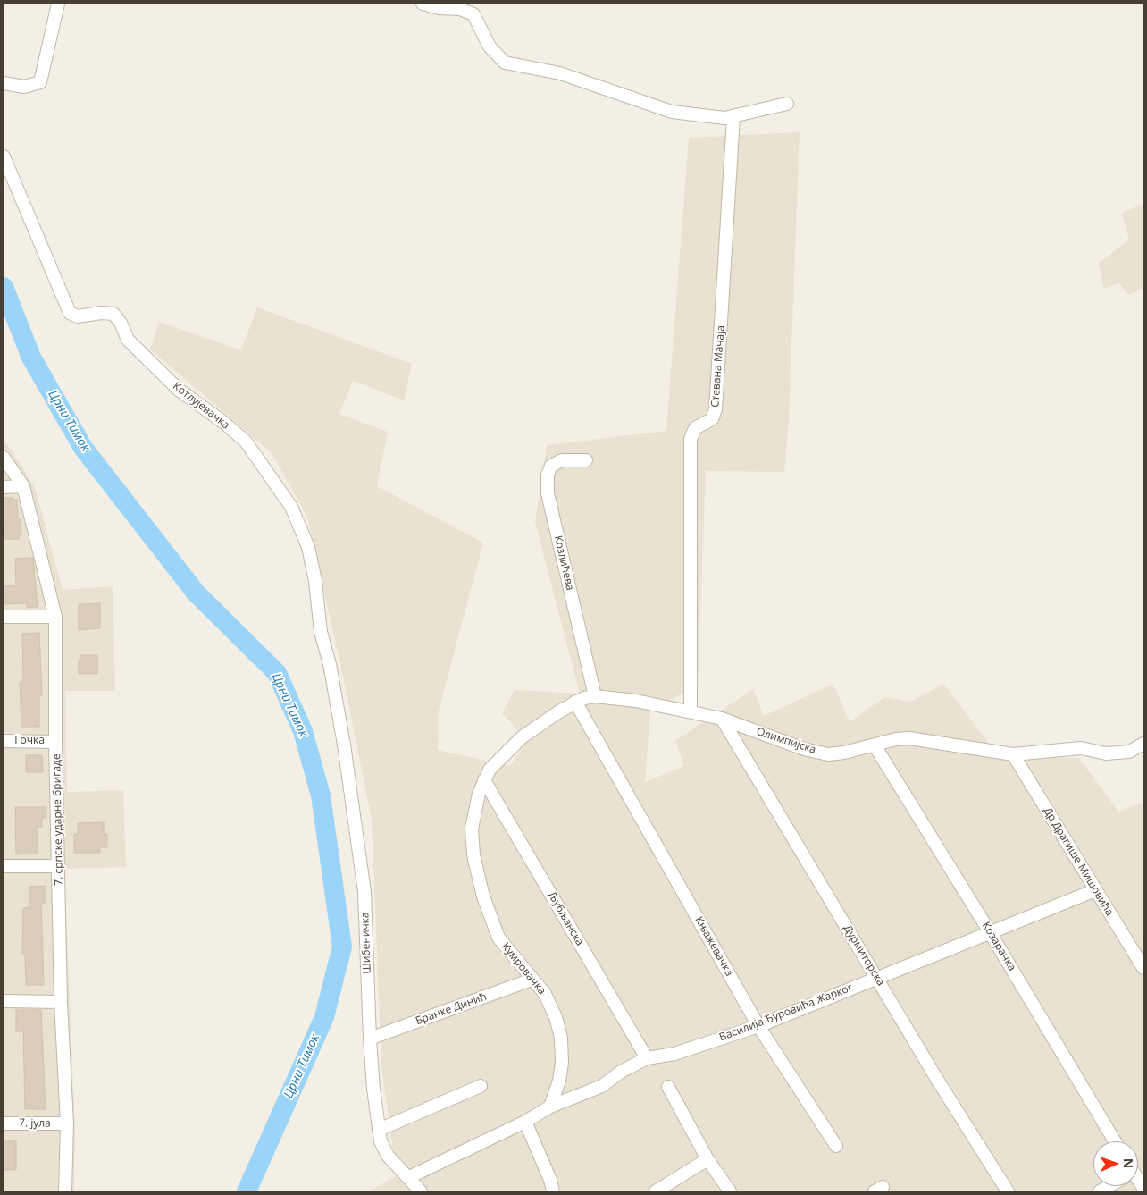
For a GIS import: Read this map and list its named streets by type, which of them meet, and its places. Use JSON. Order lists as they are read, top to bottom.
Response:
{
  "streets": {
    "street": [
      "Стевана Мачаја",
      "Котлујевачка",
      "Козлићева",
      "Гочка",
      "Олимпијска",
      "7. српске ударне бригаде",
      "Др Драгише Мишовића",
      "Љубљанска",
      "Шибеничка",
      "Књажевачка",
      "Козарачка",
      "Дурмиторска",
      "Кумровачка",
      "Бранке Динић",
      "Василија Ђуровића Жарког",
      "7. јула"
    ]
  },
  "crossings": [
    ["Стевана Мачаја", "Олимпијска"],
    ["Котлујевачка", "Шибеничка"],
    ["Козлићева", "Олимпијска"],
    ["Гочка", "7. српске ударне бригаде"],
    ["Олимпијска", "Др Драгише Мишовића"],
    ["Олимпијска", "Љубљанска"],
    ["Олимпијска", "Књажевачка"],
    ["Олимпијска", "Козарачка"],
    ["Олимпијска", "Дурмиторска"],
    ["Олимпијска", "Кумровачка"],
    ["7. српске ударне бригаде", "7. јула"],
    ["Др Драгише Мишовића", "Василија Ђуровића Жарког"],
    ["Љубљанска", "Кумровачка"],
    ["Љубљанска", "Василија Ђуровића Жарког"],
    ["Шибеничка", "Бранке Динић"],
    ["Шибеничка", "Василија Ђуровића Жарког"],
    ["Књажевачка", "Василија Ђуровића Жарког"],
    ["Козарачка", "Василија Ђуровића Жарког"],
    ["Дурмиторска", "Василија Ђуровића Жарког"],
    ["Кумровачка", "Бранке Динић"],
    ["Кумровачка", "Василија Ђуровића Жарког"]
  ],
  "water": ["Црни Тимок"],
  "north": "right"
}
